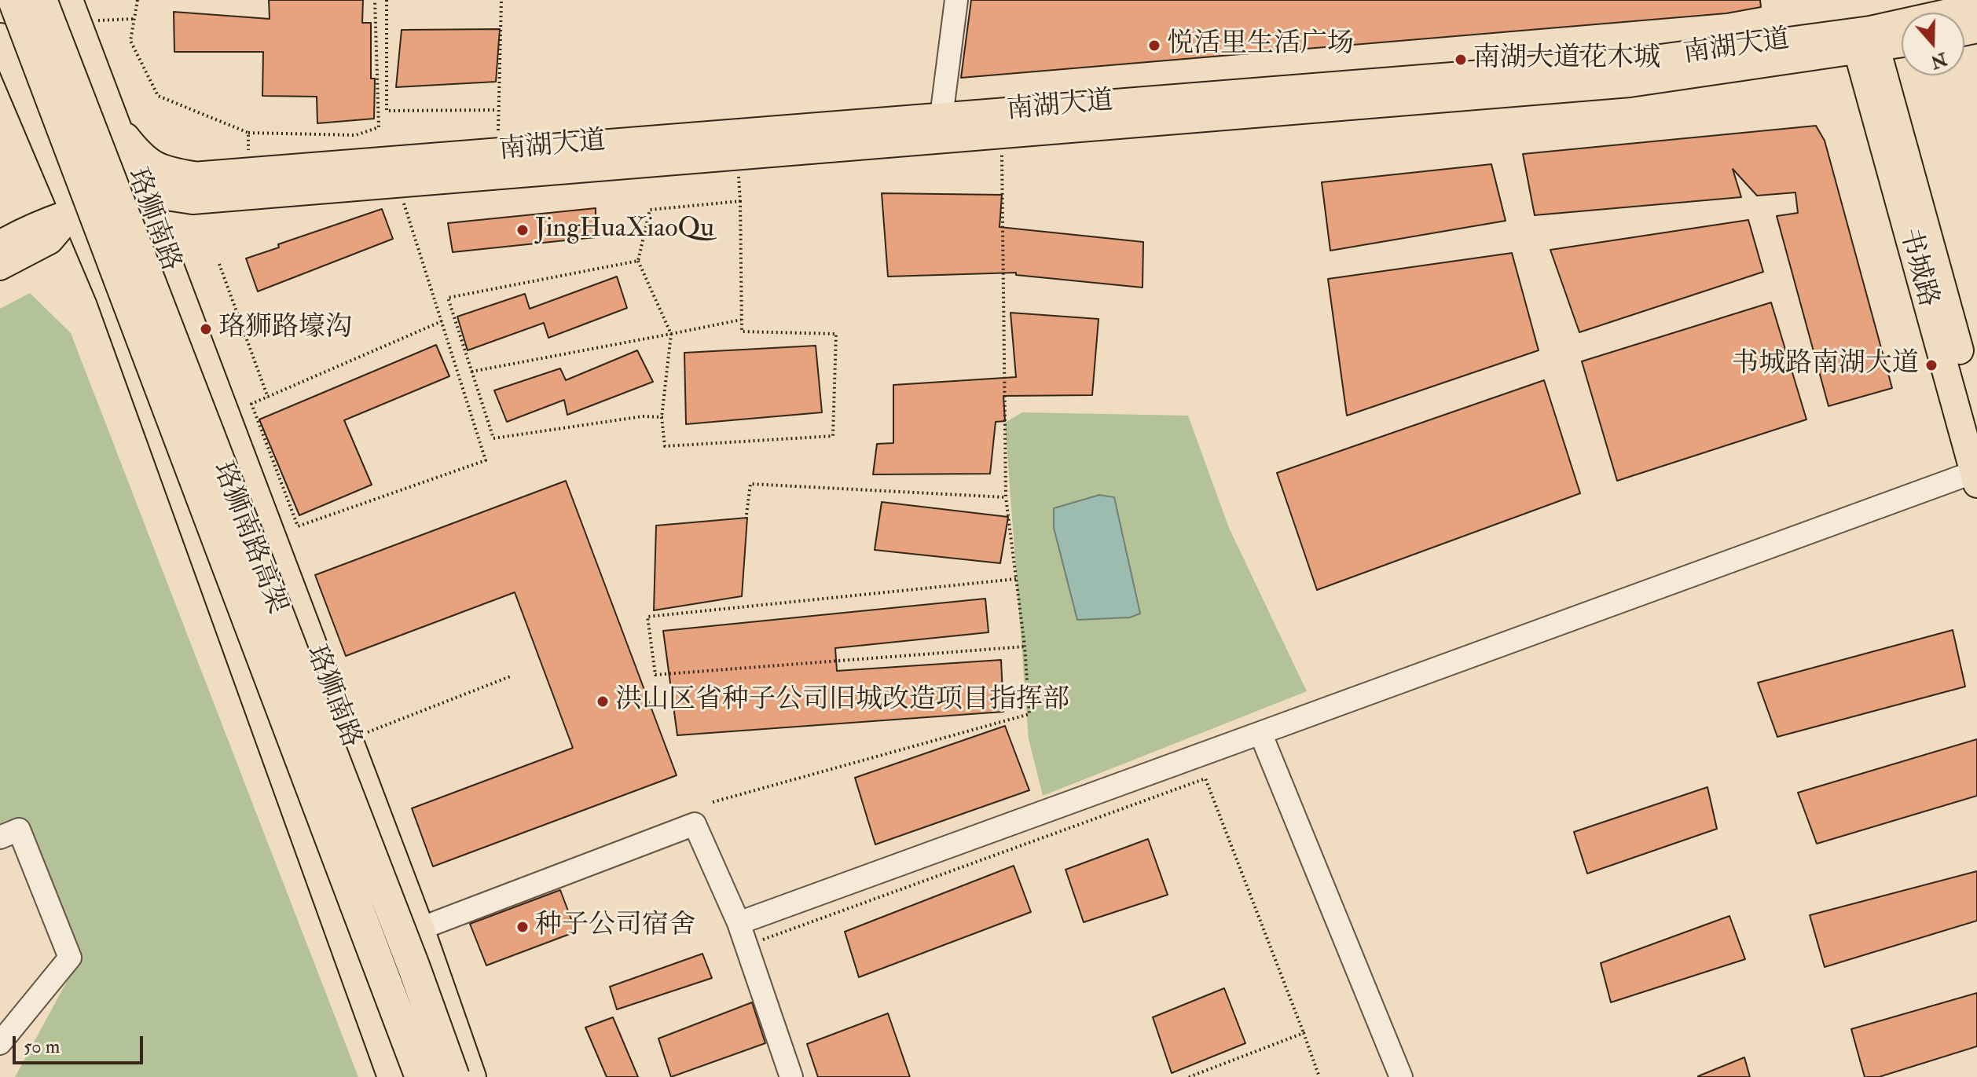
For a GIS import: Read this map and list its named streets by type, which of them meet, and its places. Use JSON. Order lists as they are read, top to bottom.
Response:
{
  "streets": {
    "highway": ["珞狮南路高架"],
    "main road": ["南湖大道", "珞狮南路", "书城路"]
  },
  "crossings": [
    ["南湖大道", "珞狮南路"],
    ["南湖大道", "书城路"]
  ],
  "places": [
    "悦活里生活广场",
    "南湖大道花木城",
    "JingHuaXiaoQu",
    "珞狮路壕沟",
    "书城路南湖大道",
    "洪山区省种子公司旧城改造项目指挥部",
    "种子公司宿舍"
  ],
  "scale_bar": "50 m",
  "north": "bottom"
}
